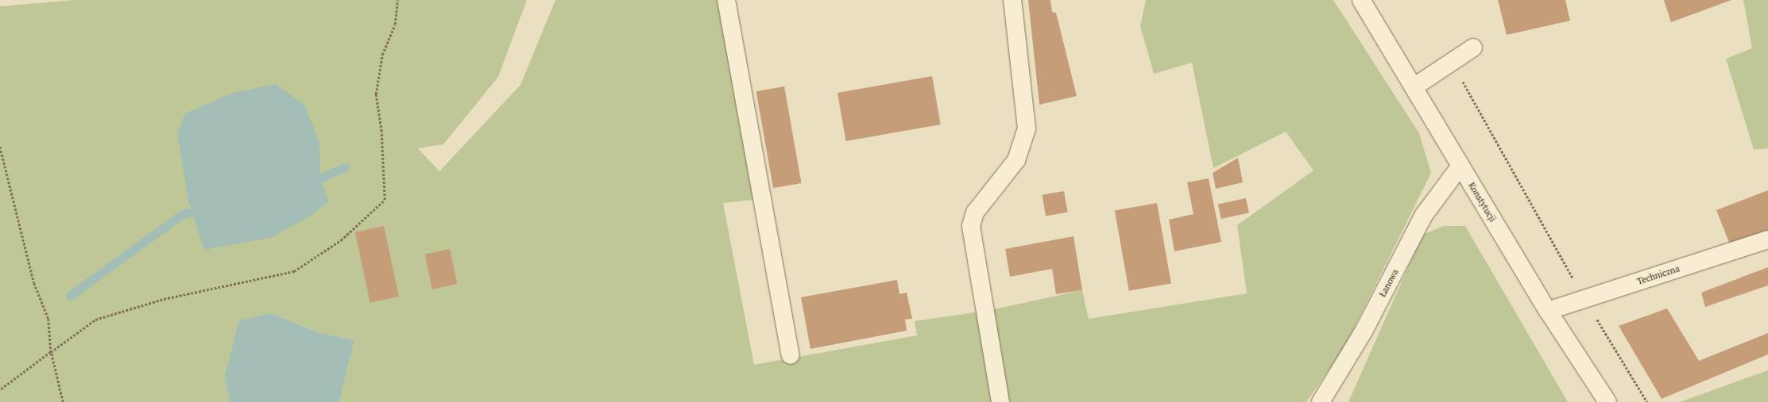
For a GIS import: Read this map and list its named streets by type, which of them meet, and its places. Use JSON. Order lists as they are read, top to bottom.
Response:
{
  "streets": {
    "street": ["Konstytucji", "Techniczna", "Łanowa"]
  },
  "crossings": [
    ["Konstytucji", "Techniczna"],
    ["Konstytucji", "Łanowa"]
  ]
}
